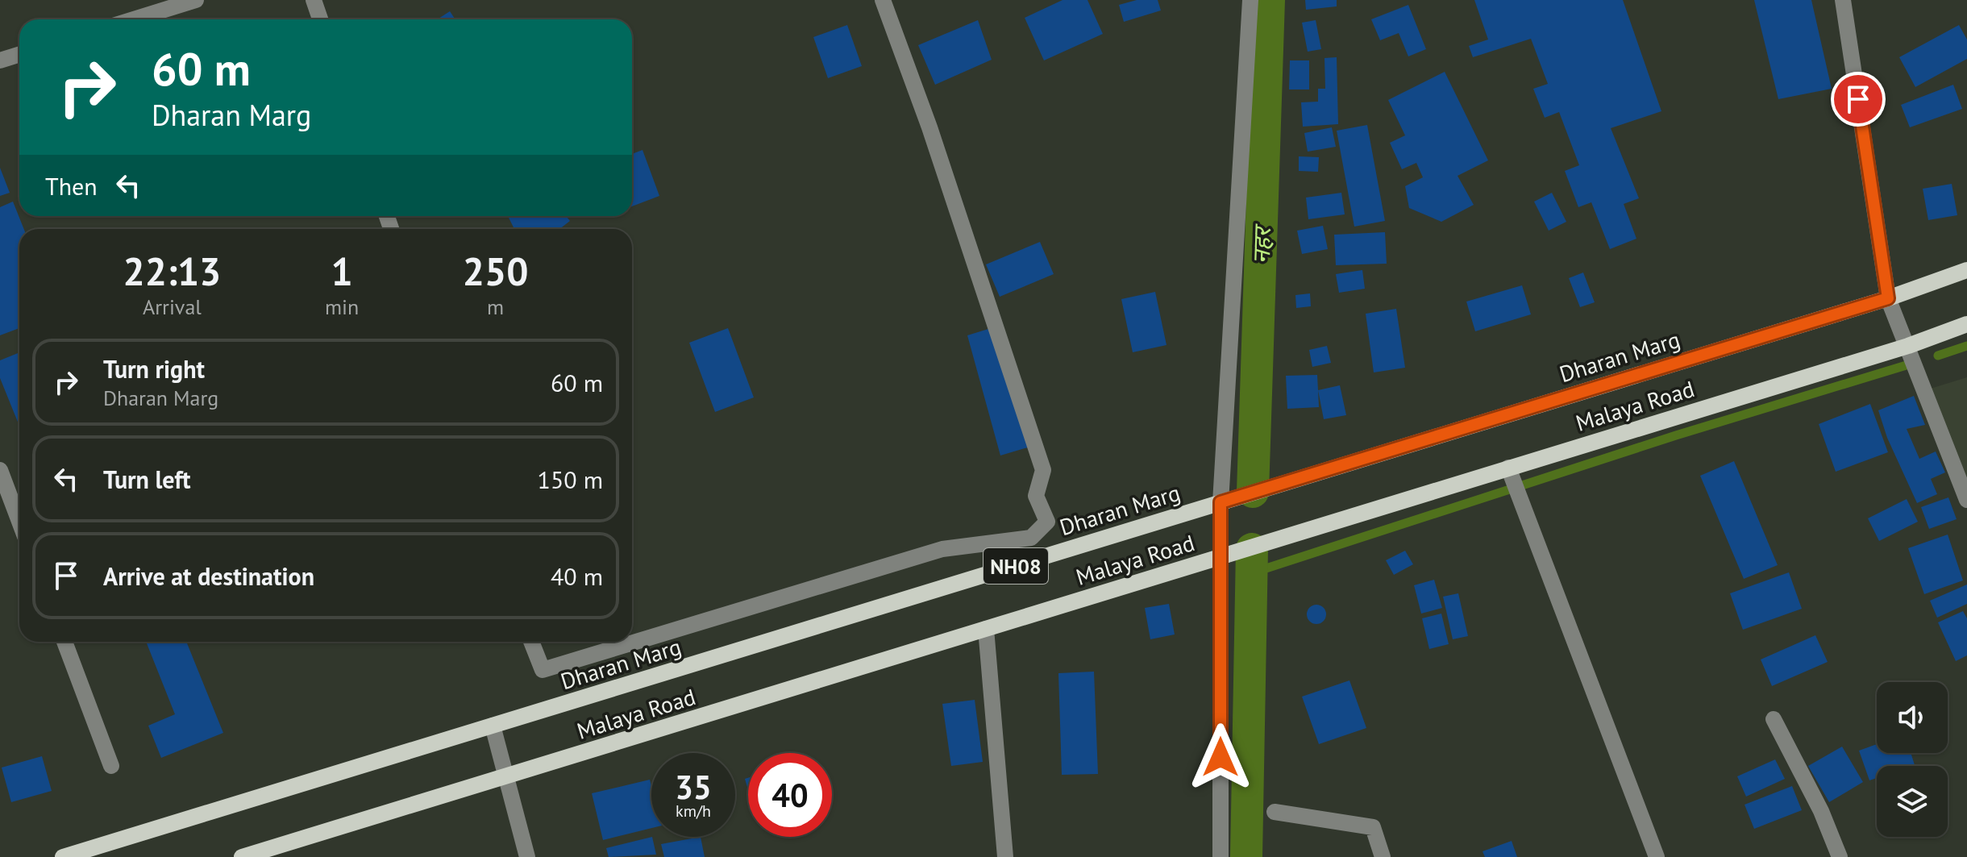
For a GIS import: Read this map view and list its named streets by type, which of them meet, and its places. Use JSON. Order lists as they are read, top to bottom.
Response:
{
  "streets": {
    "main road": ["Dharan Marg", "Malaya Road", "NH08"]
  },
  "water": ["नहर"],
  "page": {
    "turn": ["60 m", "Dharan Marg"],
    "then": "Then",
    "eta": [
      "22:13",
      "Arrival",
      "1",
      "min",
      "250",
      "m"
    ],
    "list": [
      {
        "name": "Turn right",
        "note": "Dharan Marg",
        "value": "60 m"
      },
      {
        "name": "Turn left",
        "value": "150 m"
      },
      {
        "name": "Arrive at destination",
        "value": "40 m"
      }
    ],
    "speed": "35 km/h",
    "limit": "40"
  }
}
